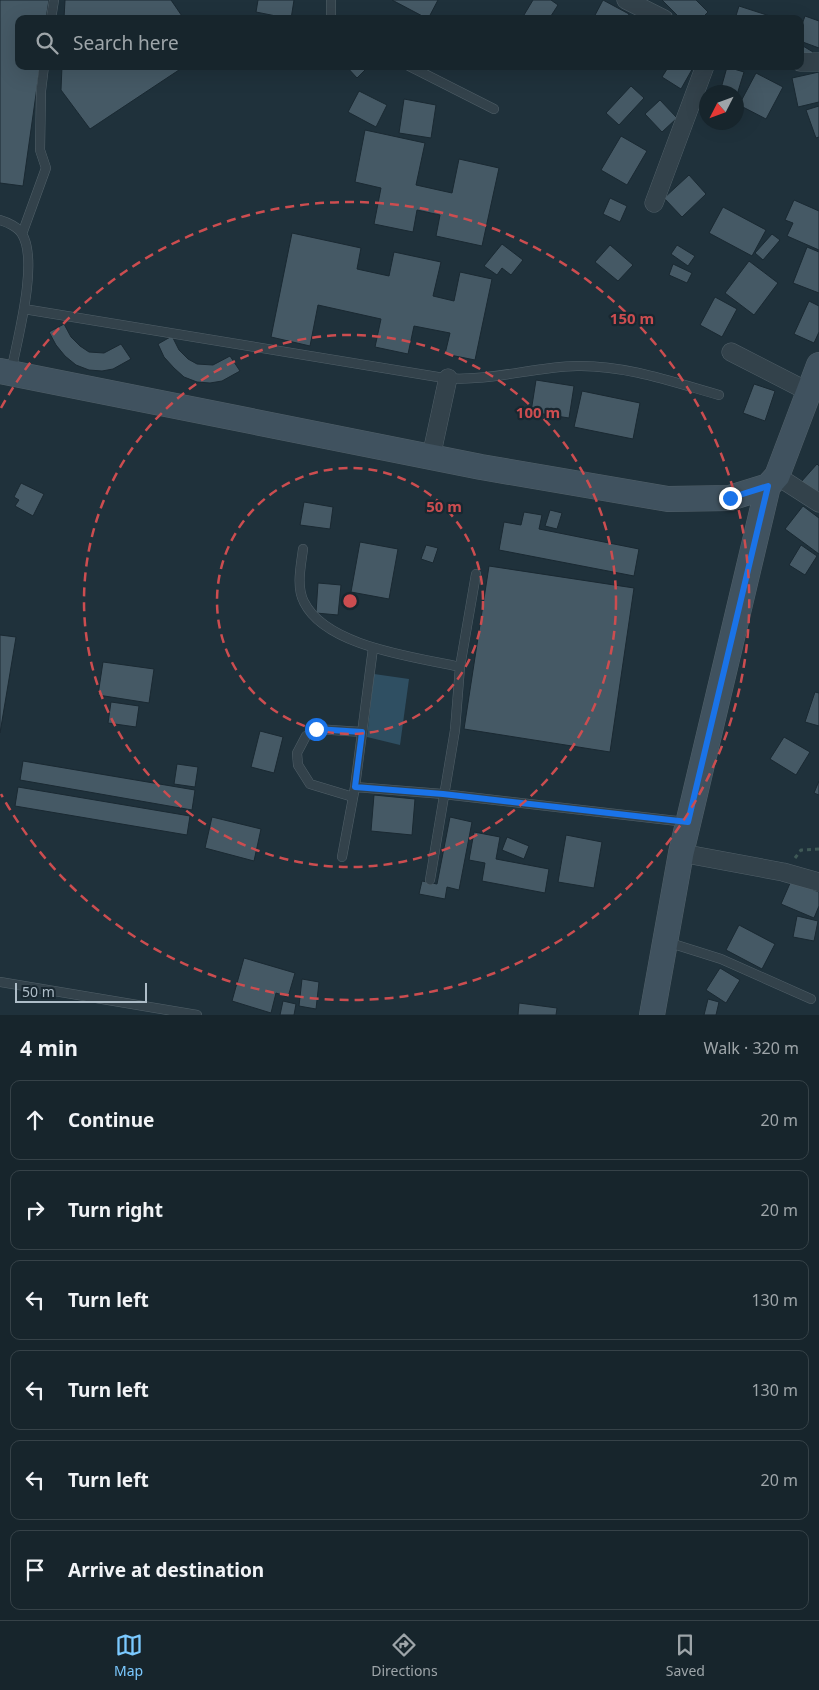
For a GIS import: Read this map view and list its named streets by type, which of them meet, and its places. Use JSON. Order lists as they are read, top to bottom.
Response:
{
  "scale_bar": "50 m",
  "north": "bottom left",
  "page": {
    "search": "Search here",
    "scale": "50 m",
    "heading": ["4 min", "Walk · 320 m"],
    "list": [
      ["Continue", "20 m"],
      ["Turn right", "20 m"],
      ["Turn left", "130 m"],
      ["Turn left", "130 m"],
      ["Turn left", "20 m"],
      "Arrive at destination"
    ],
    "nav": ["Map", "Directions", "Saved"]
  },
  "rings": ["150 m", "100 m", "50 m"]
}
